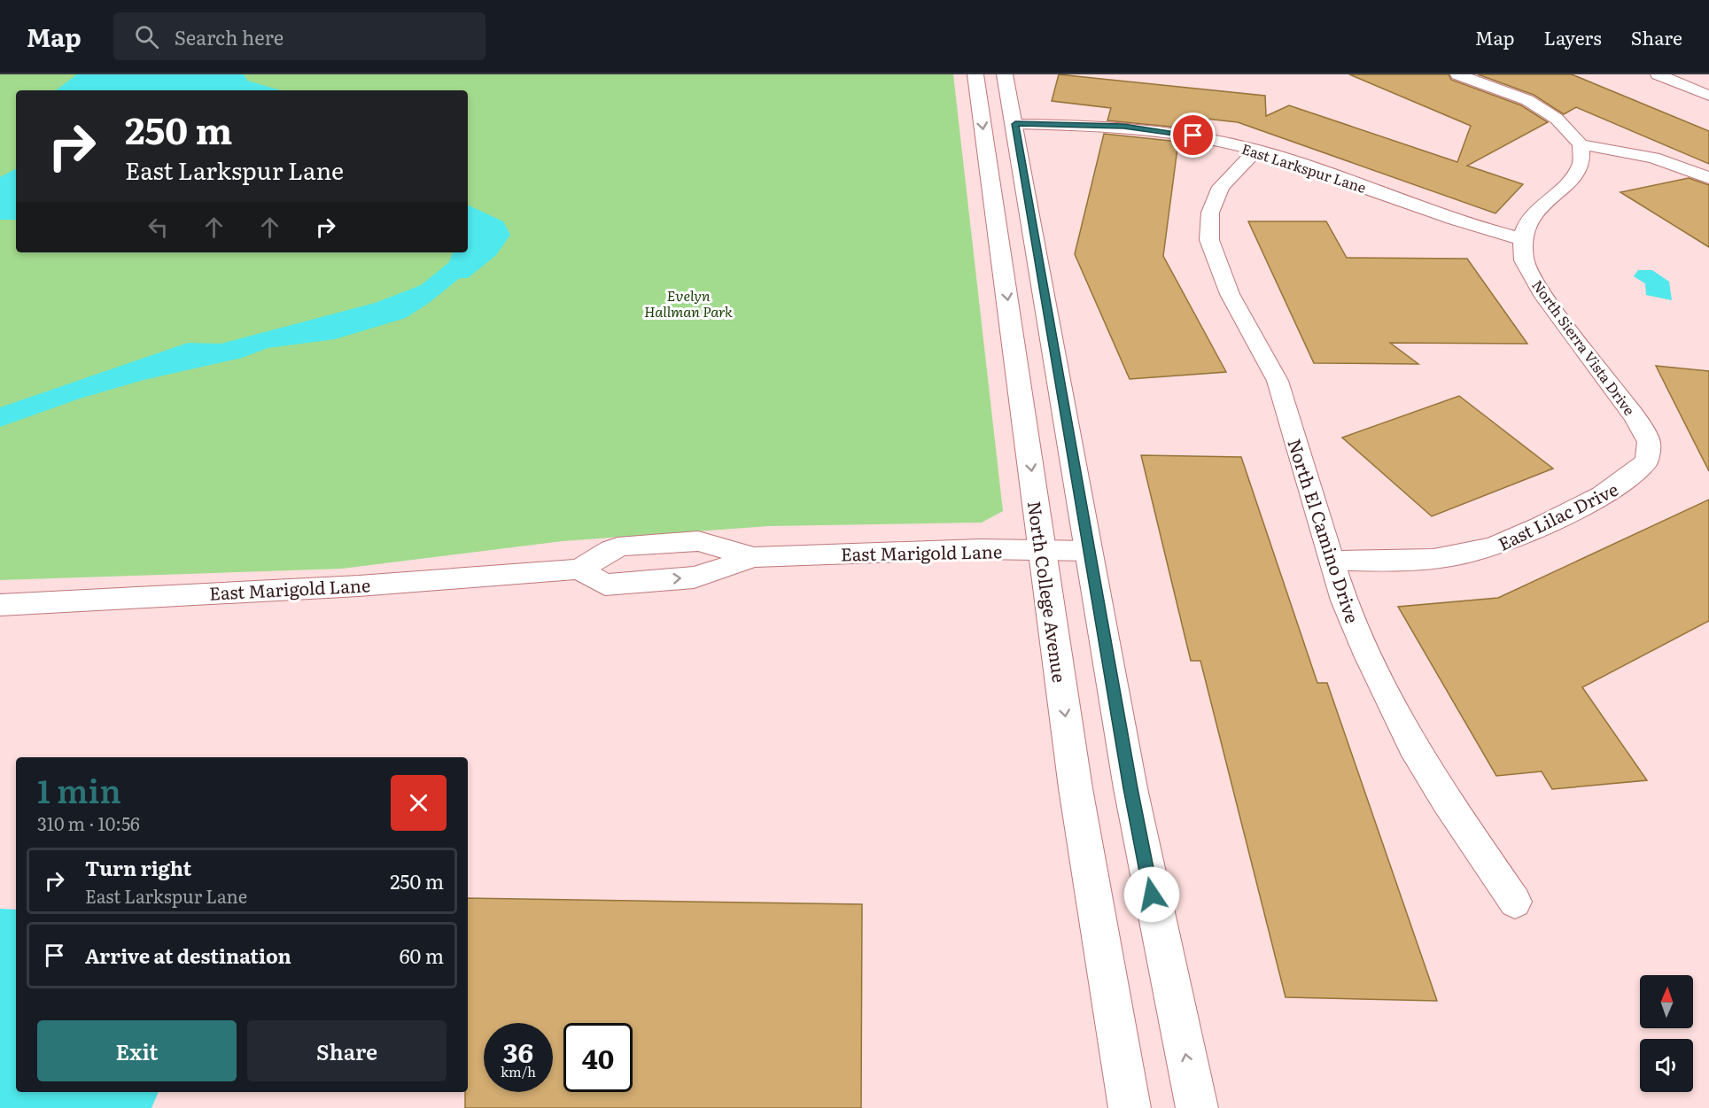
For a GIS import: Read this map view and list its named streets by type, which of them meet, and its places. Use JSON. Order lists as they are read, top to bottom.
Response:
{
  "streets": {
    "street": [
      "East Larkspur Lane",
      "North Sierra Vista Drive",
      "East Lilac Drive",
      "North El Camino Drive",
      "East Marigold Lane",
      "North College Avenue"
    ]
  },
  "crossings": [
    ["East Larkspur Lane", "North Sierra Vista Drive"],
    ["East Larkspur Lane", "North El Camino Drive"],
    ["North Sierra Vista Drive", "East Lilac Drive"],
    ["East Lilac Drive", "North El Camino Drive"],
    ["East Marigold Lane", "North College Avenue"]
  ],
  "parks": ["Evelyn Hallman Park"],
  "north": "top",
  "page": {
    "header": "Map",
    "search": "Search here",
    "nav": ["Map", "Layers", "Share"],
    "turn": ["250 m", "East Larkspur Lane"],
    "heading": ["1 min", "310 m · 10:56"],
    "list": [
      {
        "name": "Turn right",
        "note": "East Larkspur Lane",
        "value": "250 m"
      },
      {
        "name": "Arrive at destination",
        "value": "60 m"
      }
    ],
    "buttons": ["Exit", "Share"],
    "speed": "36 km/h",
    "limit": "40"
  }
}
